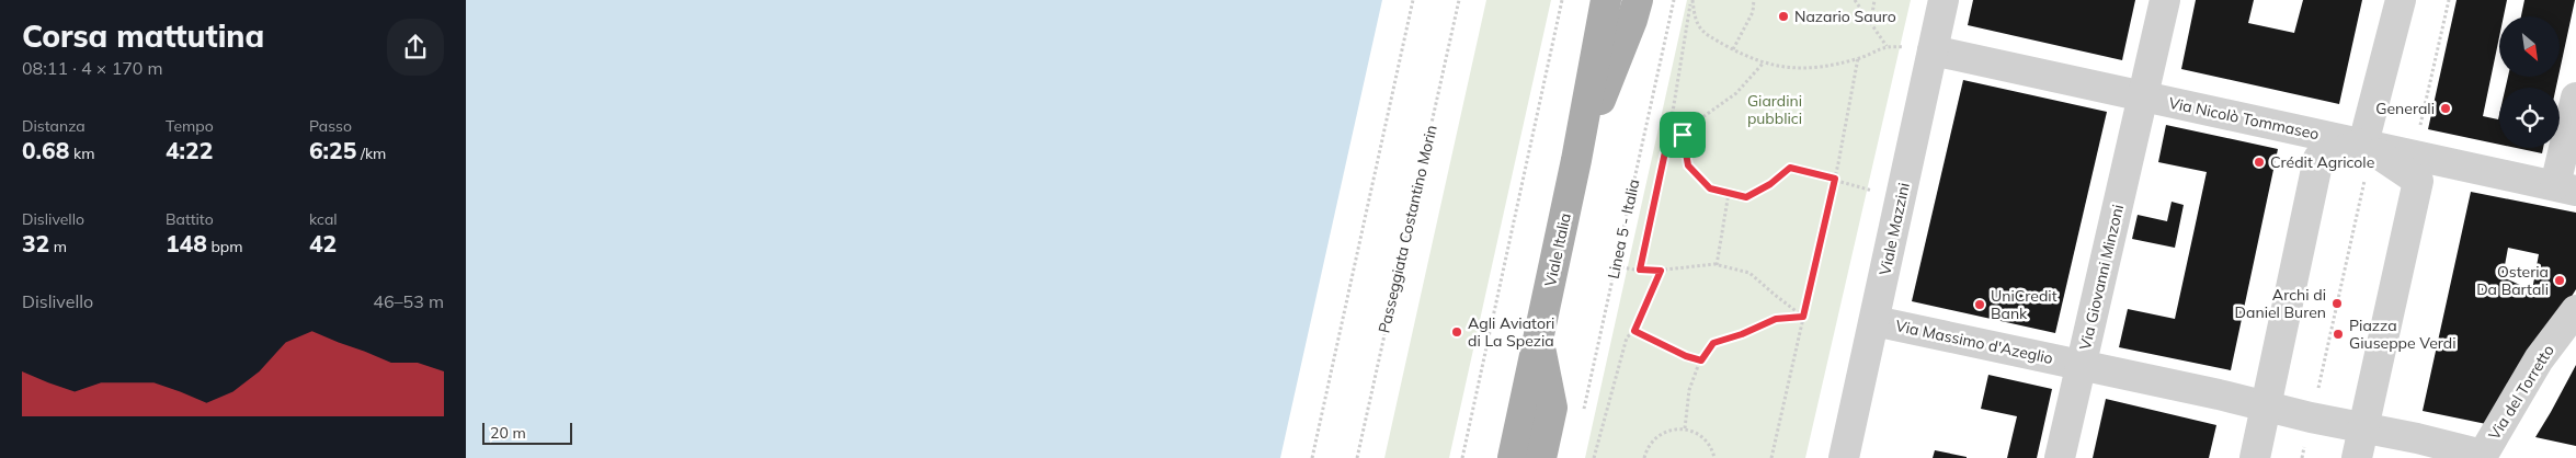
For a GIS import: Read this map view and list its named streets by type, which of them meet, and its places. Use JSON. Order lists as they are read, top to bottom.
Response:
{
  "streets": {
    "main road": ["Viale Italia"],
    "street": [
      "Via Nicolò Tommaseo",
      "Viale Mazzini",
      "Via Giovanni Minzoni",
      "Via Massimo d'Azeglio",
      "Via del Torretto"
    ],
    "path": ["Passeggiata Costantino Morin", "Linea 5 - Italia"]
  },
  "crossings": [
    ["Via Nicolò Tommaseo", "Viale Mazzini"],
    ["Via Nicolò Tommaseo", "Via Giovanni Minzoni"],
    ["Viale Mazzini", "Via Massimo d'Azeglio"],
    ["Via Giovanni Minzoni", "Via Massimo d'Azeglio"]
  ],
  "parks": ["Giardini pubblici"],
  "places": [
    "Nazario Sauro",
    "Generali",
    "Crédit Agricole",
    "Osteria Da Bartali",
    "Archi di Daniel Buren",
    "UniCredit Bank",
    "Agli Aviatori di La Spezia",
    "Piazza Giuseppe Verdi"
  ],
  "scale_bar": "20 m",
  "north": "bottom right",
  "page": {
    "heading": ["Corsa mattutina", "08:11 · 4 × 170 m"],
    "stats": [
      ["Distanza", "0.68 km"],
      ["Tempo", "4:22"],
      ["Passo", "6:25 /km"],
      ["Dislivello", "32 m"],
      ["Battito", "148 bpm"],
      ["kcal", "42"]
    ],
    "chart": ["Dislivello", "46–53 m"],
    "scale": "20 m"
  }
}
